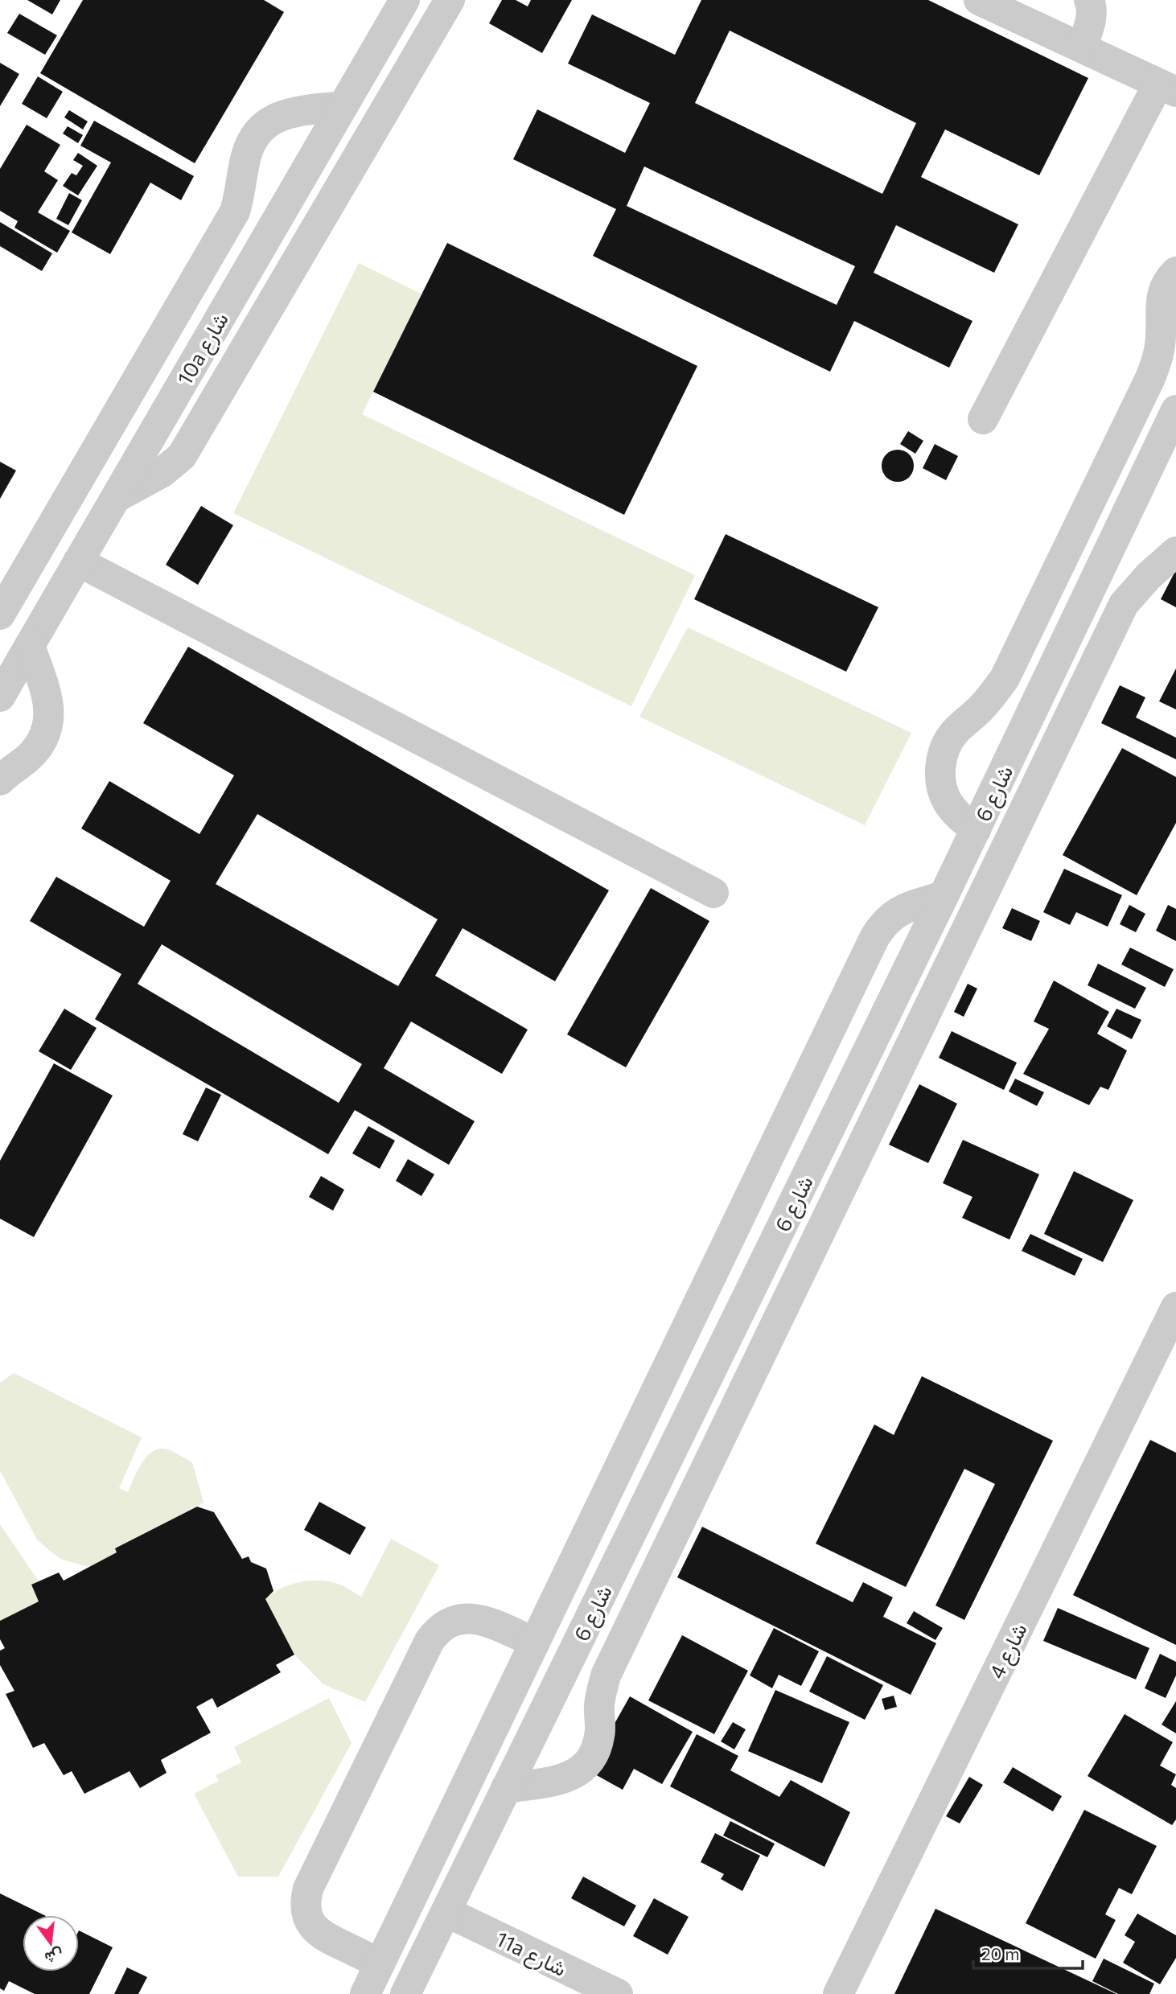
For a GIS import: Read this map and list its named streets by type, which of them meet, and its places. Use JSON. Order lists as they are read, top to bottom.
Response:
{
  "streets": {
    "street": [
      "10a شارع",
      "شارع 6",
      "شارع 4",
      "11a شارع"
    ]
  },
  "crossings": [
    ["شارع 6", "11a شارع"]
  ],
  "scale_bar": "20 m",
  "north": "bottom"
}
